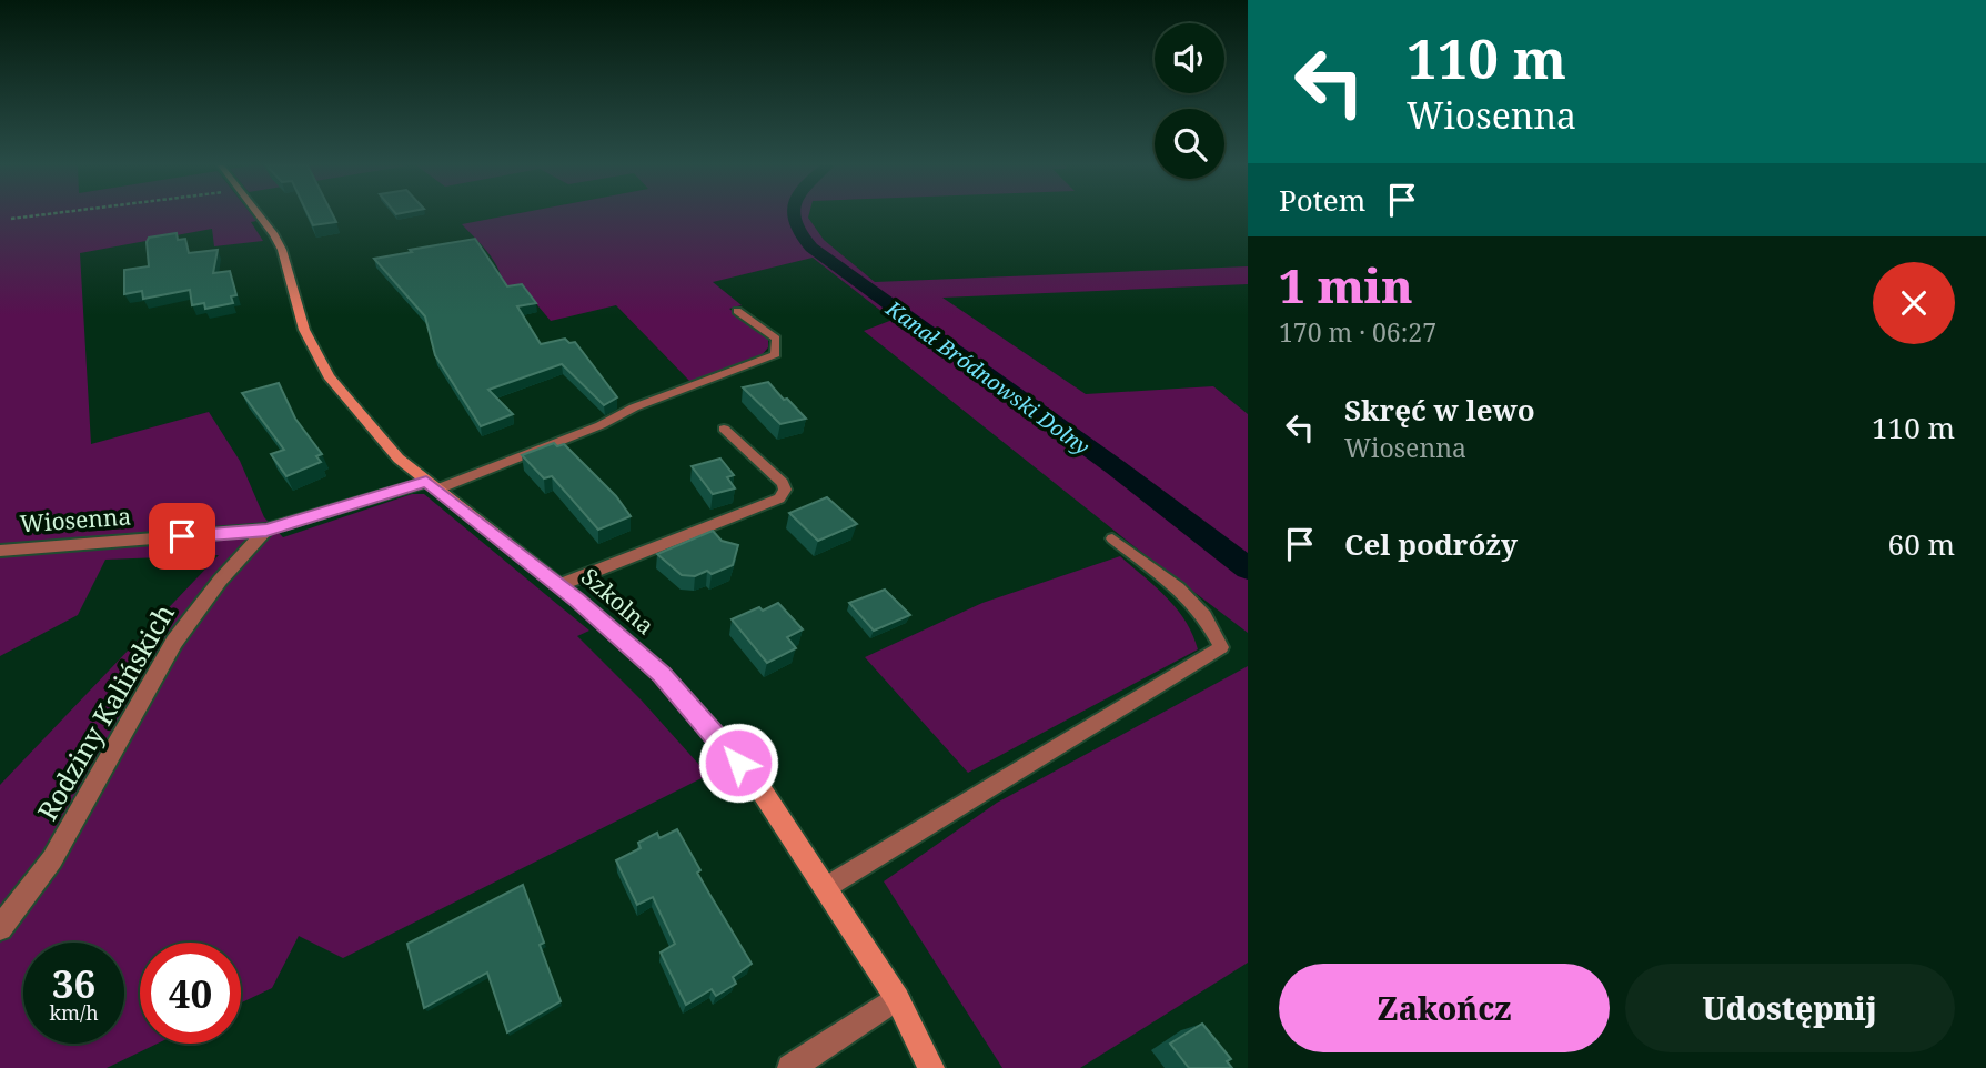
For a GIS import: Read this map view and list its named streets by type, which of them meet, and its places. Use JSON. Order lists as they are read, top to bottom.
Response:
{
  "streets": {
    "street": ["Wiosenna", "Szkolna", "Rodziny Kalińskich"]
  },
  "crossings": [
    ["Wiosenna", "Szkolna"],
    ["Wiosenna", "Rodziny Kalińskich"]
  ],
  "water": ["Kanał Bródnowski Dolny"],
  "page": {
    "turn": ["110 m", "Wiosenna"],
    "then": "Potem",
    "heading": ["1 min", "170 m · 06:27"],
    "list": [
      {
        "name": "Skręć w lewo",
        "note": "Wiosenna",
        "value": "110 m"
      },
      {
        "name": "Cel podróży",
        "value": "60 m"
      }
    ],
    "speed": "36 km/h",
    "limit": "40",
    "buttons": ["Zakończ", "Udostępnij"]
  }
}
